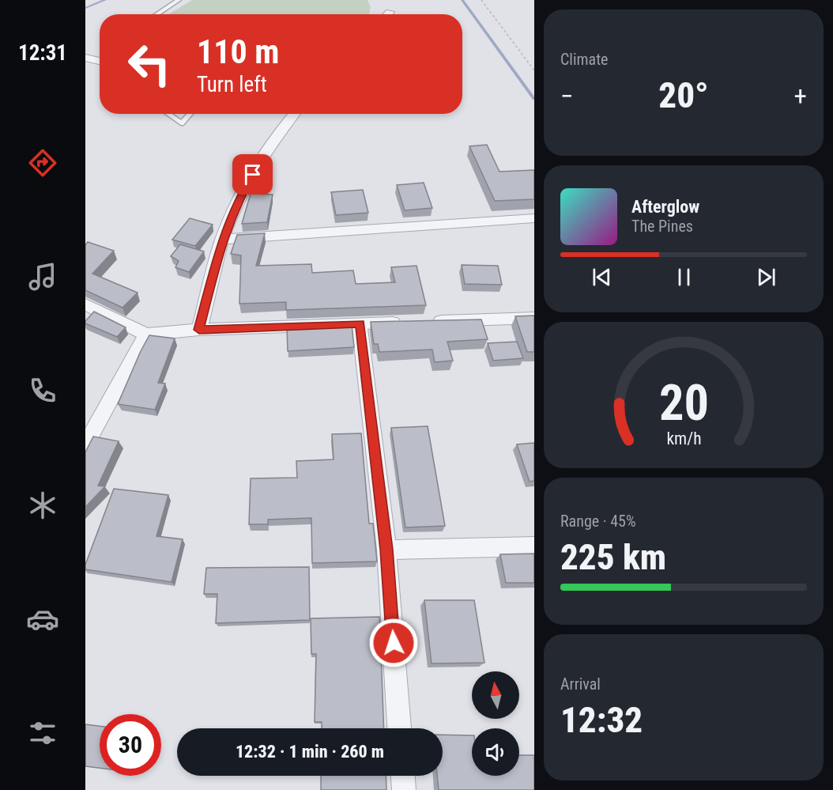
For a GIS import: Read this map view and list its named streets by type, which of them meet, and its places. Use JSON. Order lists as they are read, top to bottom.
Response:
{
  "north": "top",
  "page": {
    "tabs": "12:31",
    "tile": [
      "Climate",
      ["Range · 45%", "225 km"],
      ["Arrival", "12:32"]
    ],
    "turn": ["110 m", "Turn left"],
    "heat": ["−", "20°", "+"],
    "song": ["Afterglow", "The Pines"],
    "limit": "30",
    "trip": "12:32 · 1 min · 260 m",
    "gauge": ["20", "km/h"]
  }
}
